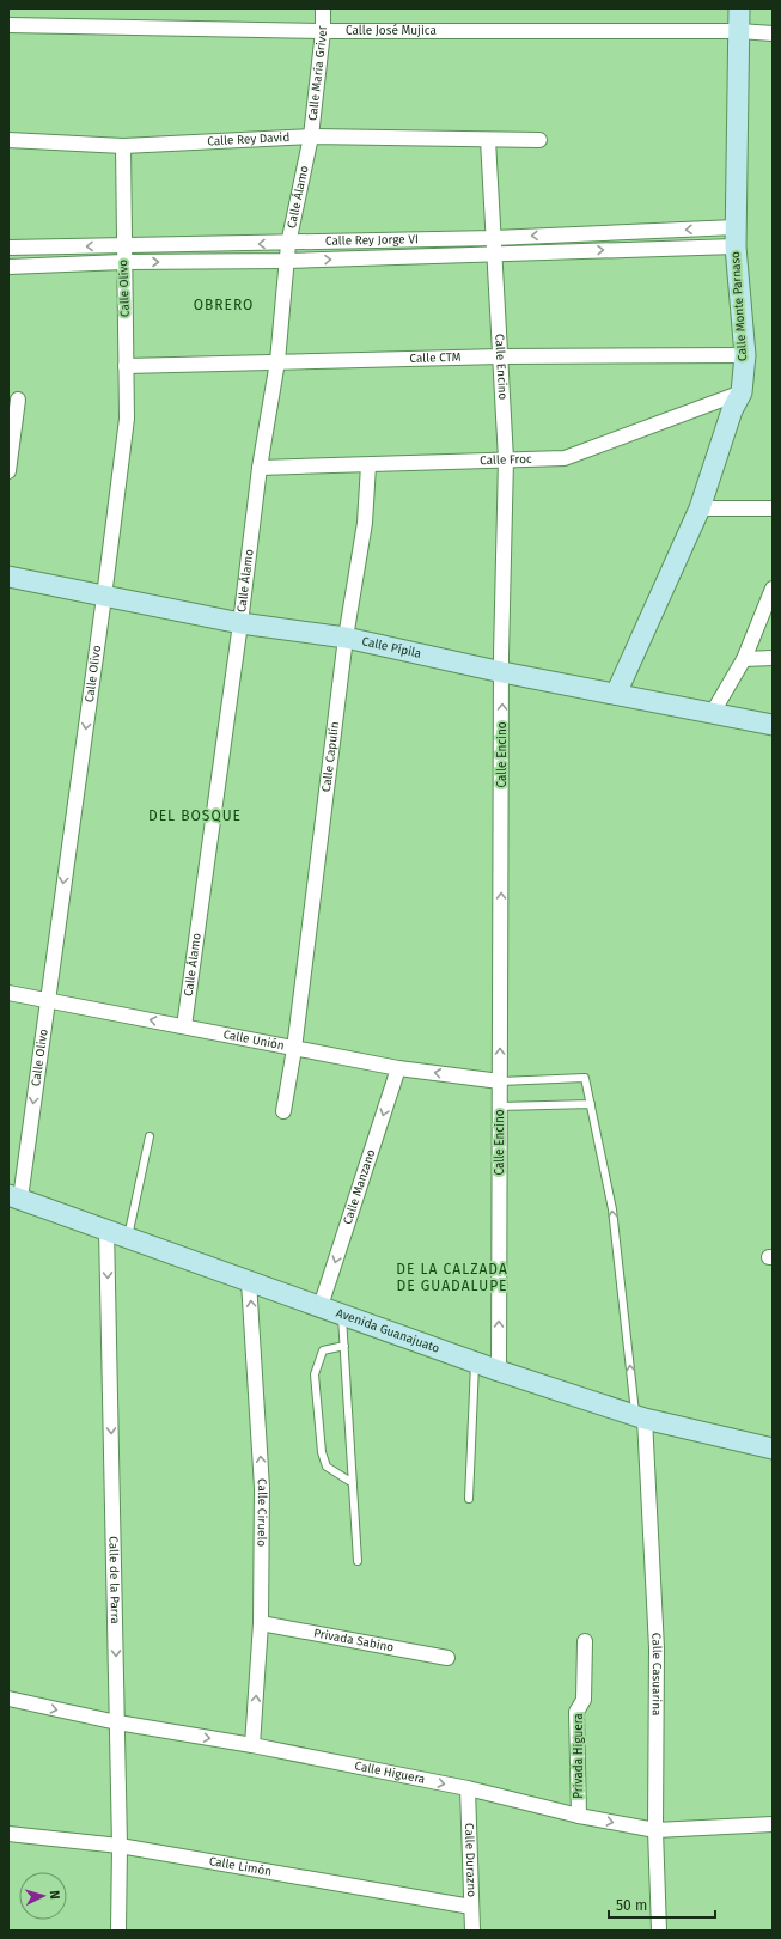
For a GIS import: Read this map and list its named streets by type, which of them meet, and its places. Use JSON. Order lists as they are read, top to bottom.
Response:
{
  "streets": {
    "street": [
      "Calle José Mujica",
      "Calle María Griver",
      "Calle Rey David",
      "Calle Álamo",
      "Calle Rey Jorge VI",
      "Calle Olivo",
      "Calle Monte Parnaso",
      "Calle CTM",
      "Calle Encino",
      "Calle Froc",
      "Calle Pípila",
      "Calle Capulín",
      "Calle Unión",
      "Calle Manzano",
      "Avenida Guanajuato",
      "Calle Ciruelo",
      "Calle de la Parra",
      "Privada Sabino",
      "Calle Casuarina",
      "Privada Higuera",
      "Calle Higuera",
      "Calle Durazno",
      "Calle Limón"
    ]
  },
  "crossings": [
    ["Calle José Mujica", "Calle María Griver"],
    ["Calle José Mujica", "Calle Monte Parnaso"],
    ["Calle María Griver", "Calle Rey David"],
    ["Calle María Griver", "Calle Álamo"],
    ["Calle Rey David", "Calle Álamo"],
    ["Calle Rey David", "Calle Olivo"],
    ["Calle Rey David", "Calle Encino"],
    ["Calle Álamo", "Calle Rey Jorge VI"],
    ["Calle Álamo", "Calle CTM"],
    ["Calle Álamo", "Calle Froc"],
    ["Calle Álamo", "Calle Pípila"],
    ["Calle Álamo", "Calle Unión"],
    ["Calle Rey Jorge VI", "Calle Olivo"],
    ["Calle Rey Jorge VI", "Calle Monte Parnaso"],
    ["Calle Rey Jorge VI", "Calle Encino"],
    ["Calle Olivo", "Calle CTM"],
    ["Calle Olivo", "Calle Pípila"],
    ["Calle Olivo", "Calle Unión"],
    ["Calle Olivo", "Avenida Guanajuato"],
    ["Calle Monte Parnaso", "Calle CTM"],
    ["Calle Monte Parnaso", "Calle Froc"],
    ["Calle Monte Parnaso", "Calle Pípila"],
    ["Calle CTM", "Calle Encino"],
    ["Calle Encino", "Calle Froc"],
    ["Calle Encino", "Calle Pípila"],
    ["Calle Encino", "Calle Unión"],
    ["Calle Encino", "Avenida Guanajuato"],
    ["Calle Froc", "Calle Capulín"],
    ["Calle Pípila", "Calle Capulín"],
    ["Calle Capulín", "Calle Unión"],
    ["Calle Unión", "Calle Manzano"],
    ["Calle Manzano", "Avenida Guanajuato"],
    ["Avenida Guanajuato", "Calle Ciruelo"],
    ["Avenida Guanajuato", "Calle de la Parra"],
    ["Avenida Guanajuato", "Calle Casuarina"],
    ["Calle Ciruelo", "Privada Sabino"],
    ["Calle Ciruelo", "Calle Higuera"],
    ["Calle de la Parra", "Calle Higuera"],
    ["Calle de la Parra", "Calle Limón"],
    ["Calle Casuarina", "Calle Higuera"],
    ["Privada Higuera", "Calle Higuera"],
    ["Calle Higuera", "Calle Durazno"],
    ["Calle Durazno", "Calle Limón"]
  ],
  "one_way": [
    "Calle Olivo",
    "Calle Encino",
    "Calle Unión",
    "Calle Manzano",
    "Calle Ciruelo",
    "Calle de la Parra",
    "Calle Higuera"
  ],
  "districts": ["OBRERO", "DEL BOSQUE", "DE LA CALZADA DE GUADALUPE"],
  "scale_bar": "50 m",
  "north": "right"
}
